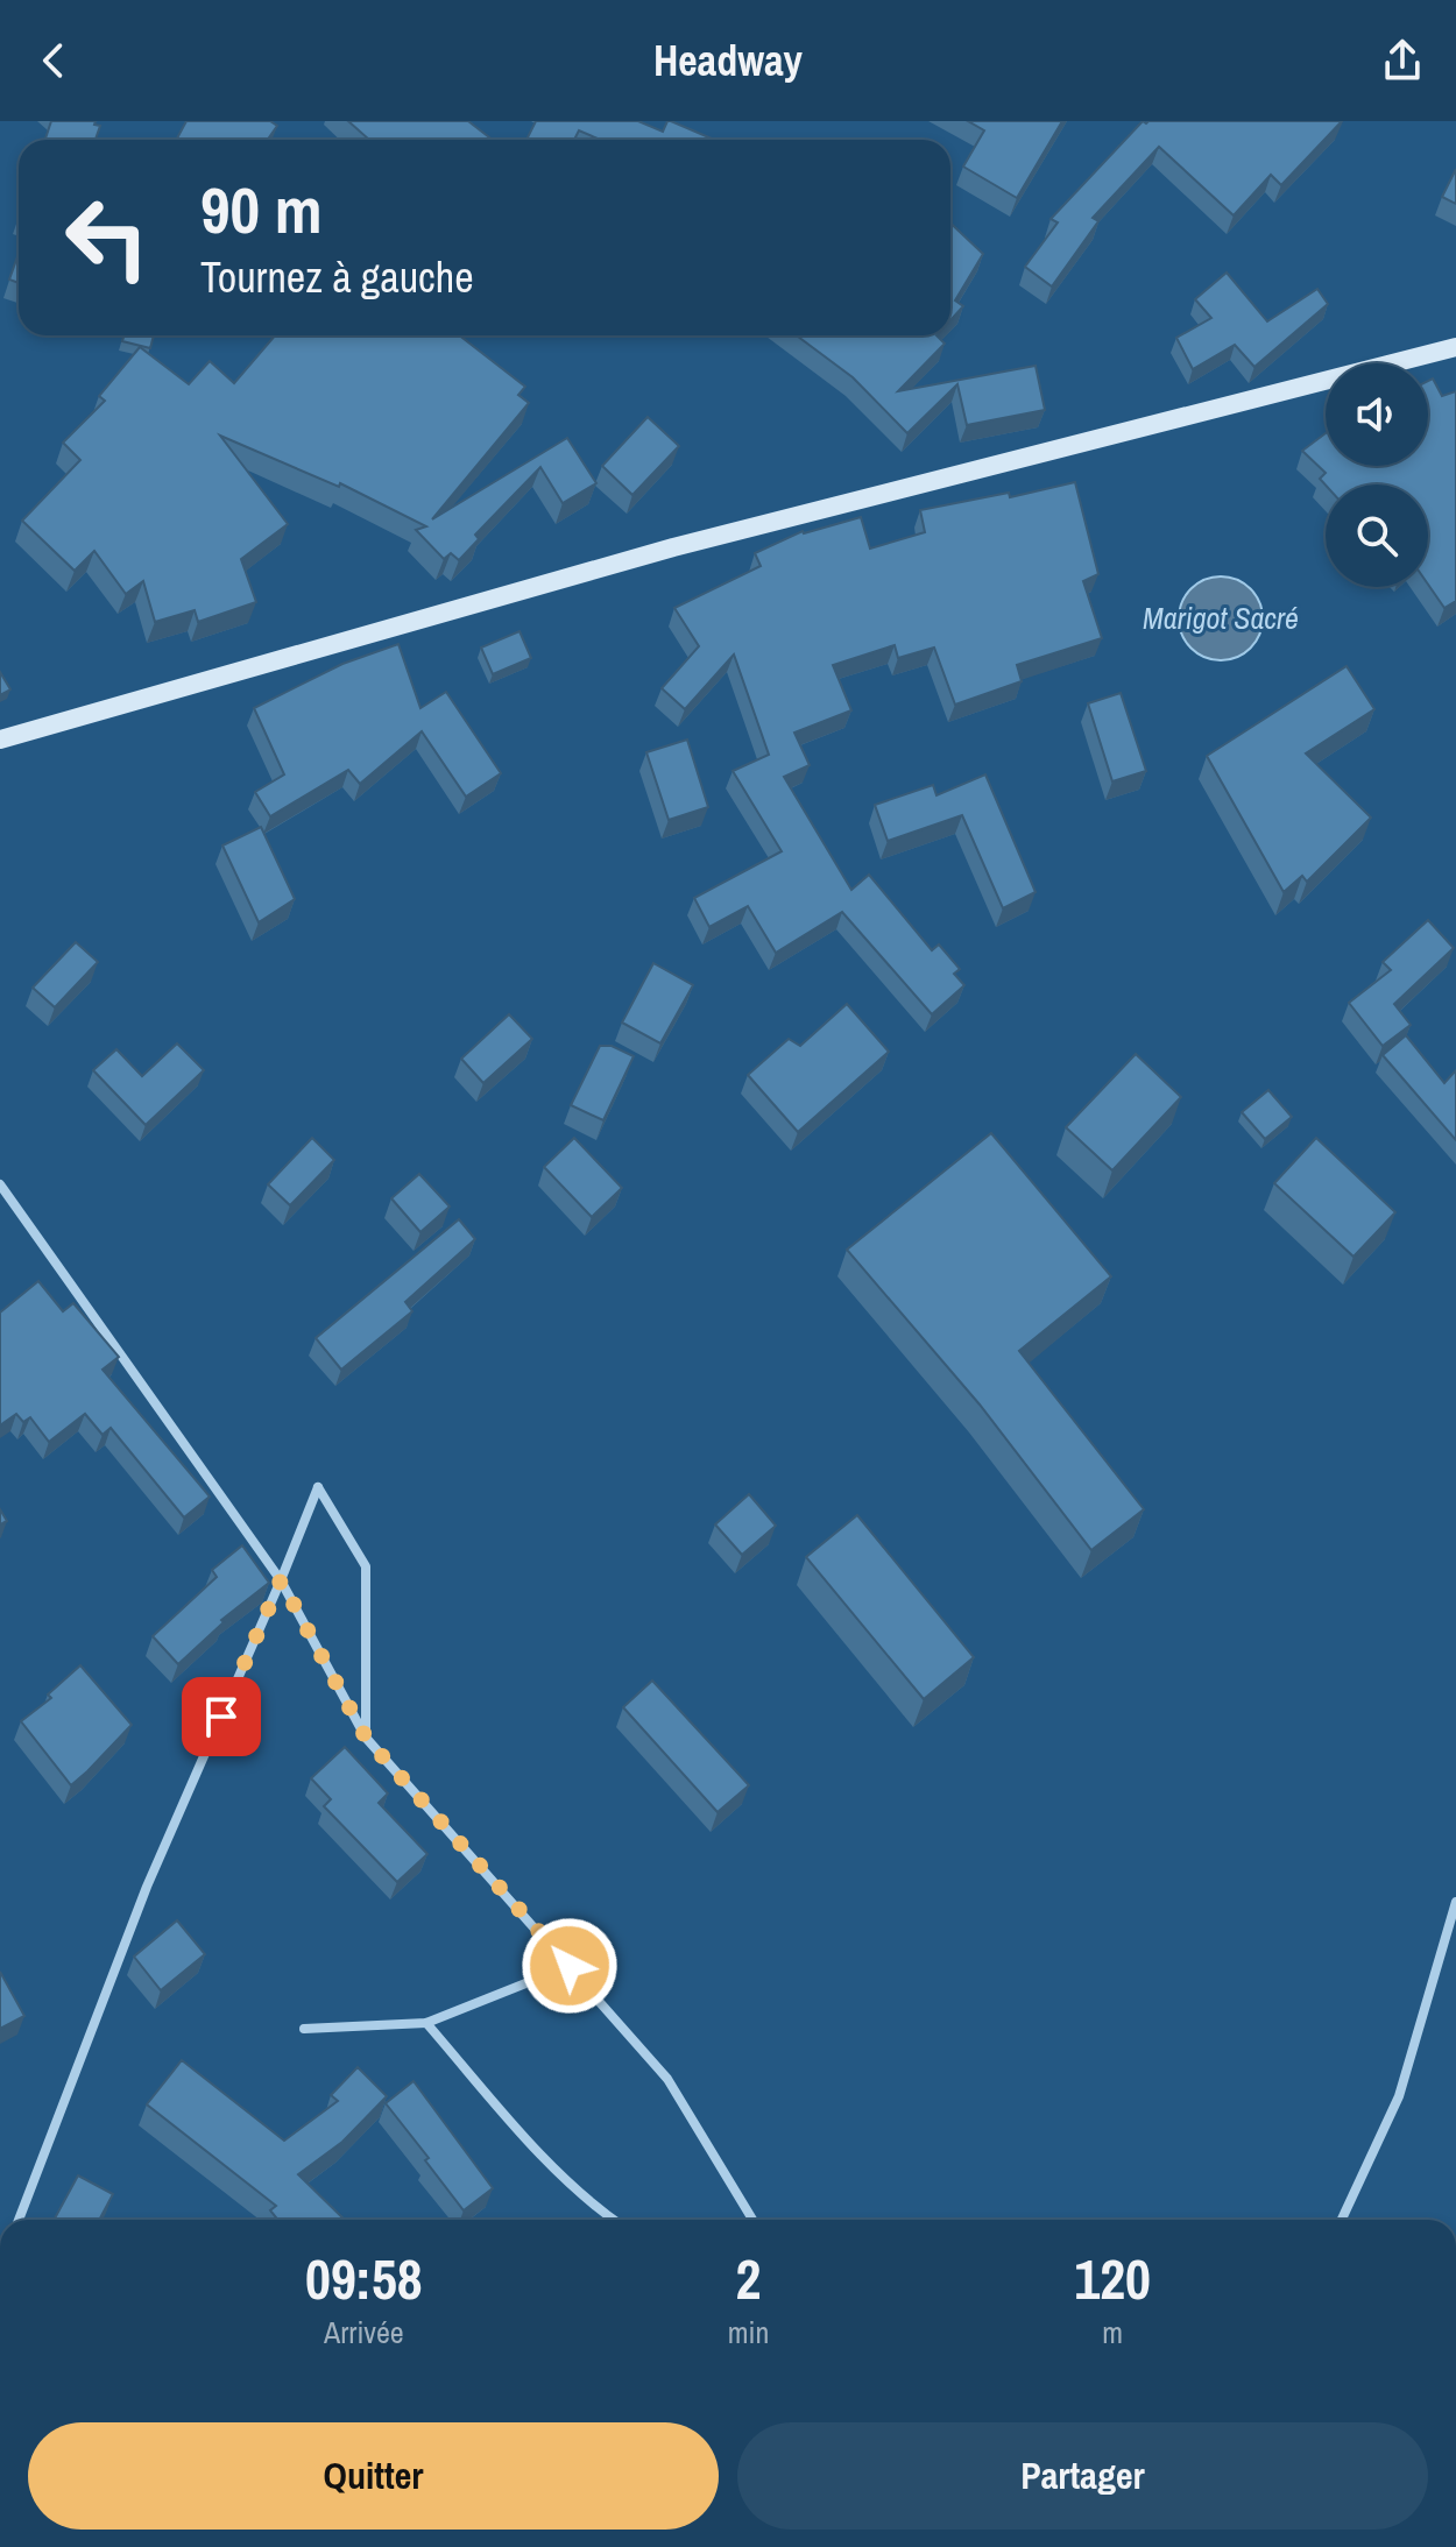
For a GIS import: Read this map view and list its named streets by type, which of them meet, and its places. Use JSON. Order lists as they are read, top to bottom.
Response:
{
  "water": ["Marigot Sacré"],
  "page": {
    "header": "Headway",
    "turn": ["90 m", "Tournez à gauche"],
    "eta": [
      "09:58",
      "Arrivée",
      "2",
      "min",
      "120",
      "m"
    ],
    "buttons": ["Quitter", "Partager"]
  }
}
